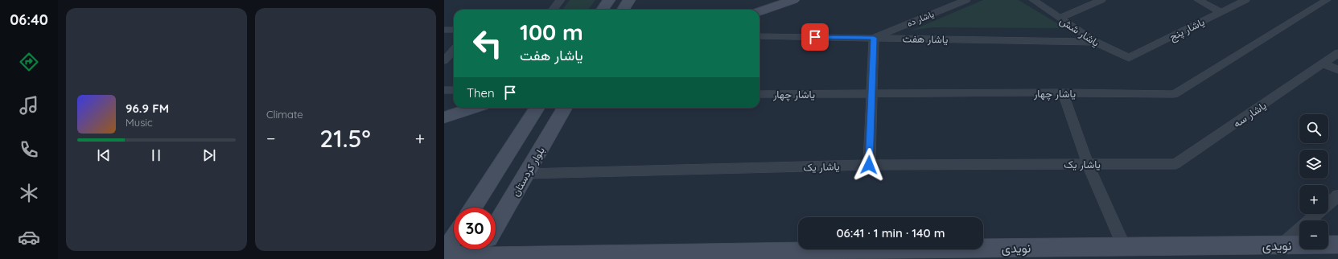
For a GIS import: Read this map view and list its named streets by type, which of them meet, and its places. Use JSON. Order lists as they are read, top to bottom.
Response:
{
  "streets": {
    "street": [
      "یاشار ده",
      "یاشار پنج",
      "یاشار شش",
      "یاشار هفت",
      "یاشار چهار",
      "یاشار سه",
      "یاشار یک",
      "بلوار کردستان",
      "نویدی"
    ]
  },
  "crossings": [
    ["یاشار ده", "یاشار هفت"],
    ["یاشار پنج", "یاشار شش"],
    ["یاشار شش", "یاشار هفت"],
    ["یاشار سه", "یاشار یک"],
    ["یاشار یک", "بلوار کردستان"]
  ],
  "page": {
    "tabs": "06:40",
    "tile": "Climate",
    "turn": ["100 m", "یاشار هفت"],
    "then": "Then",
    "song": ["96.9 FM", "Music"],
    "map_buttons": ["+", "−"],
    "heat": ["−", "21.5°", "+"],
    "limit": "30",
    "trip": "06:41 · 1 min · 140 m"
  }
}
